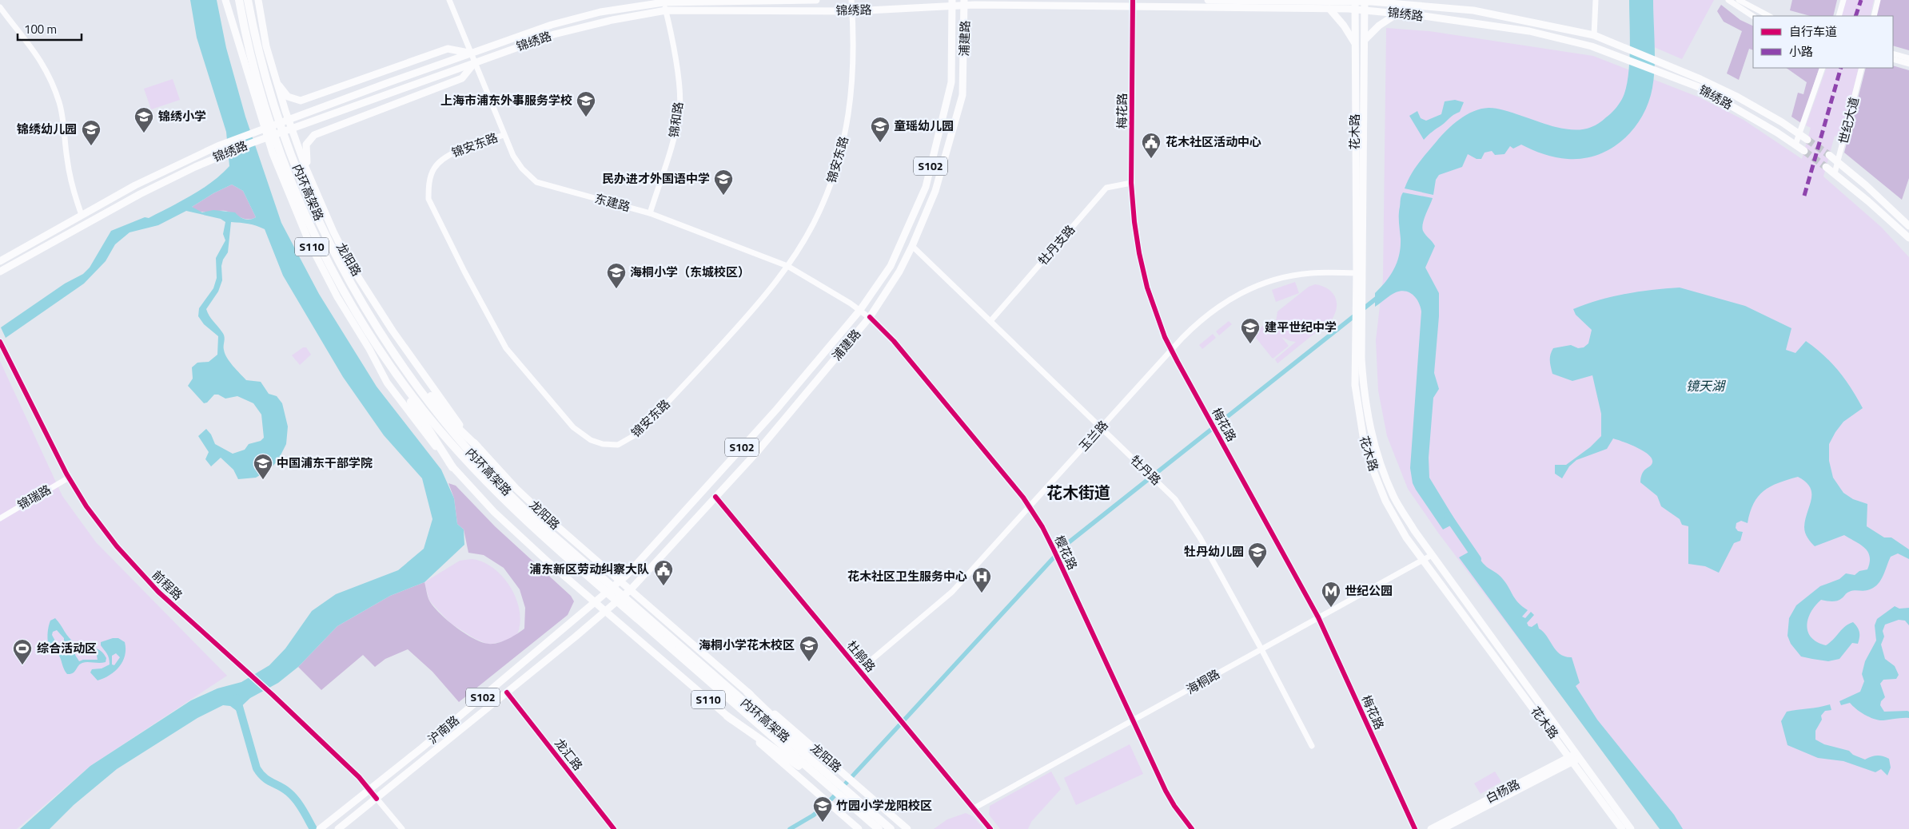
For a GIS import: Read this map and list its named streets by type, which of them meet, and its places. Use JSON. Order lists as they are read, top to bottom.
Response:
{
  "streets": {
    "highway": ["内环高架路"],
    "main road": [
      "锦绣路",
      "浦建路",
      "花木路",
      "S102",
      "S110",
      "龙阳路",
      "沪南路",
      "白杨路"
    ],
    "street": [
      "梅花路",
      "锦和路",
      "世纪大道",
      "锦安东路",
      "东建路",
      "牡丹支路",
      "玉兰路",
      "牡丹路",
      "锦瑞路",
      "樱花路",
      "前程路",
      "杜鹃路",
      "海桐路",
      "龙汇路"
    ]
  },
  "crossings": [
    ["锦绣路", "浦建路"],
    ["锦绣路", "梅花路"],
    ["锦绣路", "锦和路"],
    ["锦绣路", "花木路"],
    ["锦绣路", "锦安东路"],
    ["锦绣路", "东建路"],
    ["浦建路", "东建路"],
    ["浦建路", "龙阳路"],
    ["浦建路", "牡丹路"],
    ["浦建路", "樱花路"],
    ["浦建路", "杜鹃路"],
    ["浦建路", "沪南路"],
    ["梅花路", "牡丹支路"],
    ["梅花路", "玉兰路"],
    ["梅花路", "海桐路"],
    ["锦和路", "东建路"],
    ["花木路", "玉兰路"],
    ["花木路", "海桐路"],
    ["花木路", "白杨路"],
    ["锦安东路", "东建路"],
    ["内环高架路", "龙阳路"],
    ["东建路", "樱花路"],
    ["牡丹支路", "牡丹路"],
    ["S110", "沪南路"],
    ["龙阳路", "沪南路"],
    ["玉兰路", "牡丹路"],
    ["玉兰路", "樱花路"],
    ["玉兰路", "杜鹃路"],
    ["牡丹路", "海桐路"],
    ["锦瑞路", "前程路"],
    ["樱花路", "海桐路"],
    ["前程路", "沪南路"],
    ["杜鹃路", "海桐路"],
    ["沪南路", "龙汇路"]
  ],
  "districts": ["花木街道"],
  "water": ["镜天湖"],
  "places": {
    "school or university": [
      "上海市浦东外事服务学校",
      "锦绣小学",
      "童瑶幼儿园",
      "锦绣幼儿园",
      "民办进才外国语中学",
      "海桐小学（东城校区）",
      "建平世纪中学",
      "中国浦东干部学院",
      "牡丹幼儿园",
      "海桐小学花木校区",
      "竹园小学龙阳校区"
    ],
    "public building": ["花木社区活动中心", "浦东新区劳动纠察大队"],
    "hospital": ["花木社区卫生服务中心"],
    "metro station": ["世纪公园"],
    "sports": ["综合活动区"]
  },
  "legend": ["自行车道", "小路"],
  "scale_bar": "100 m"
}
